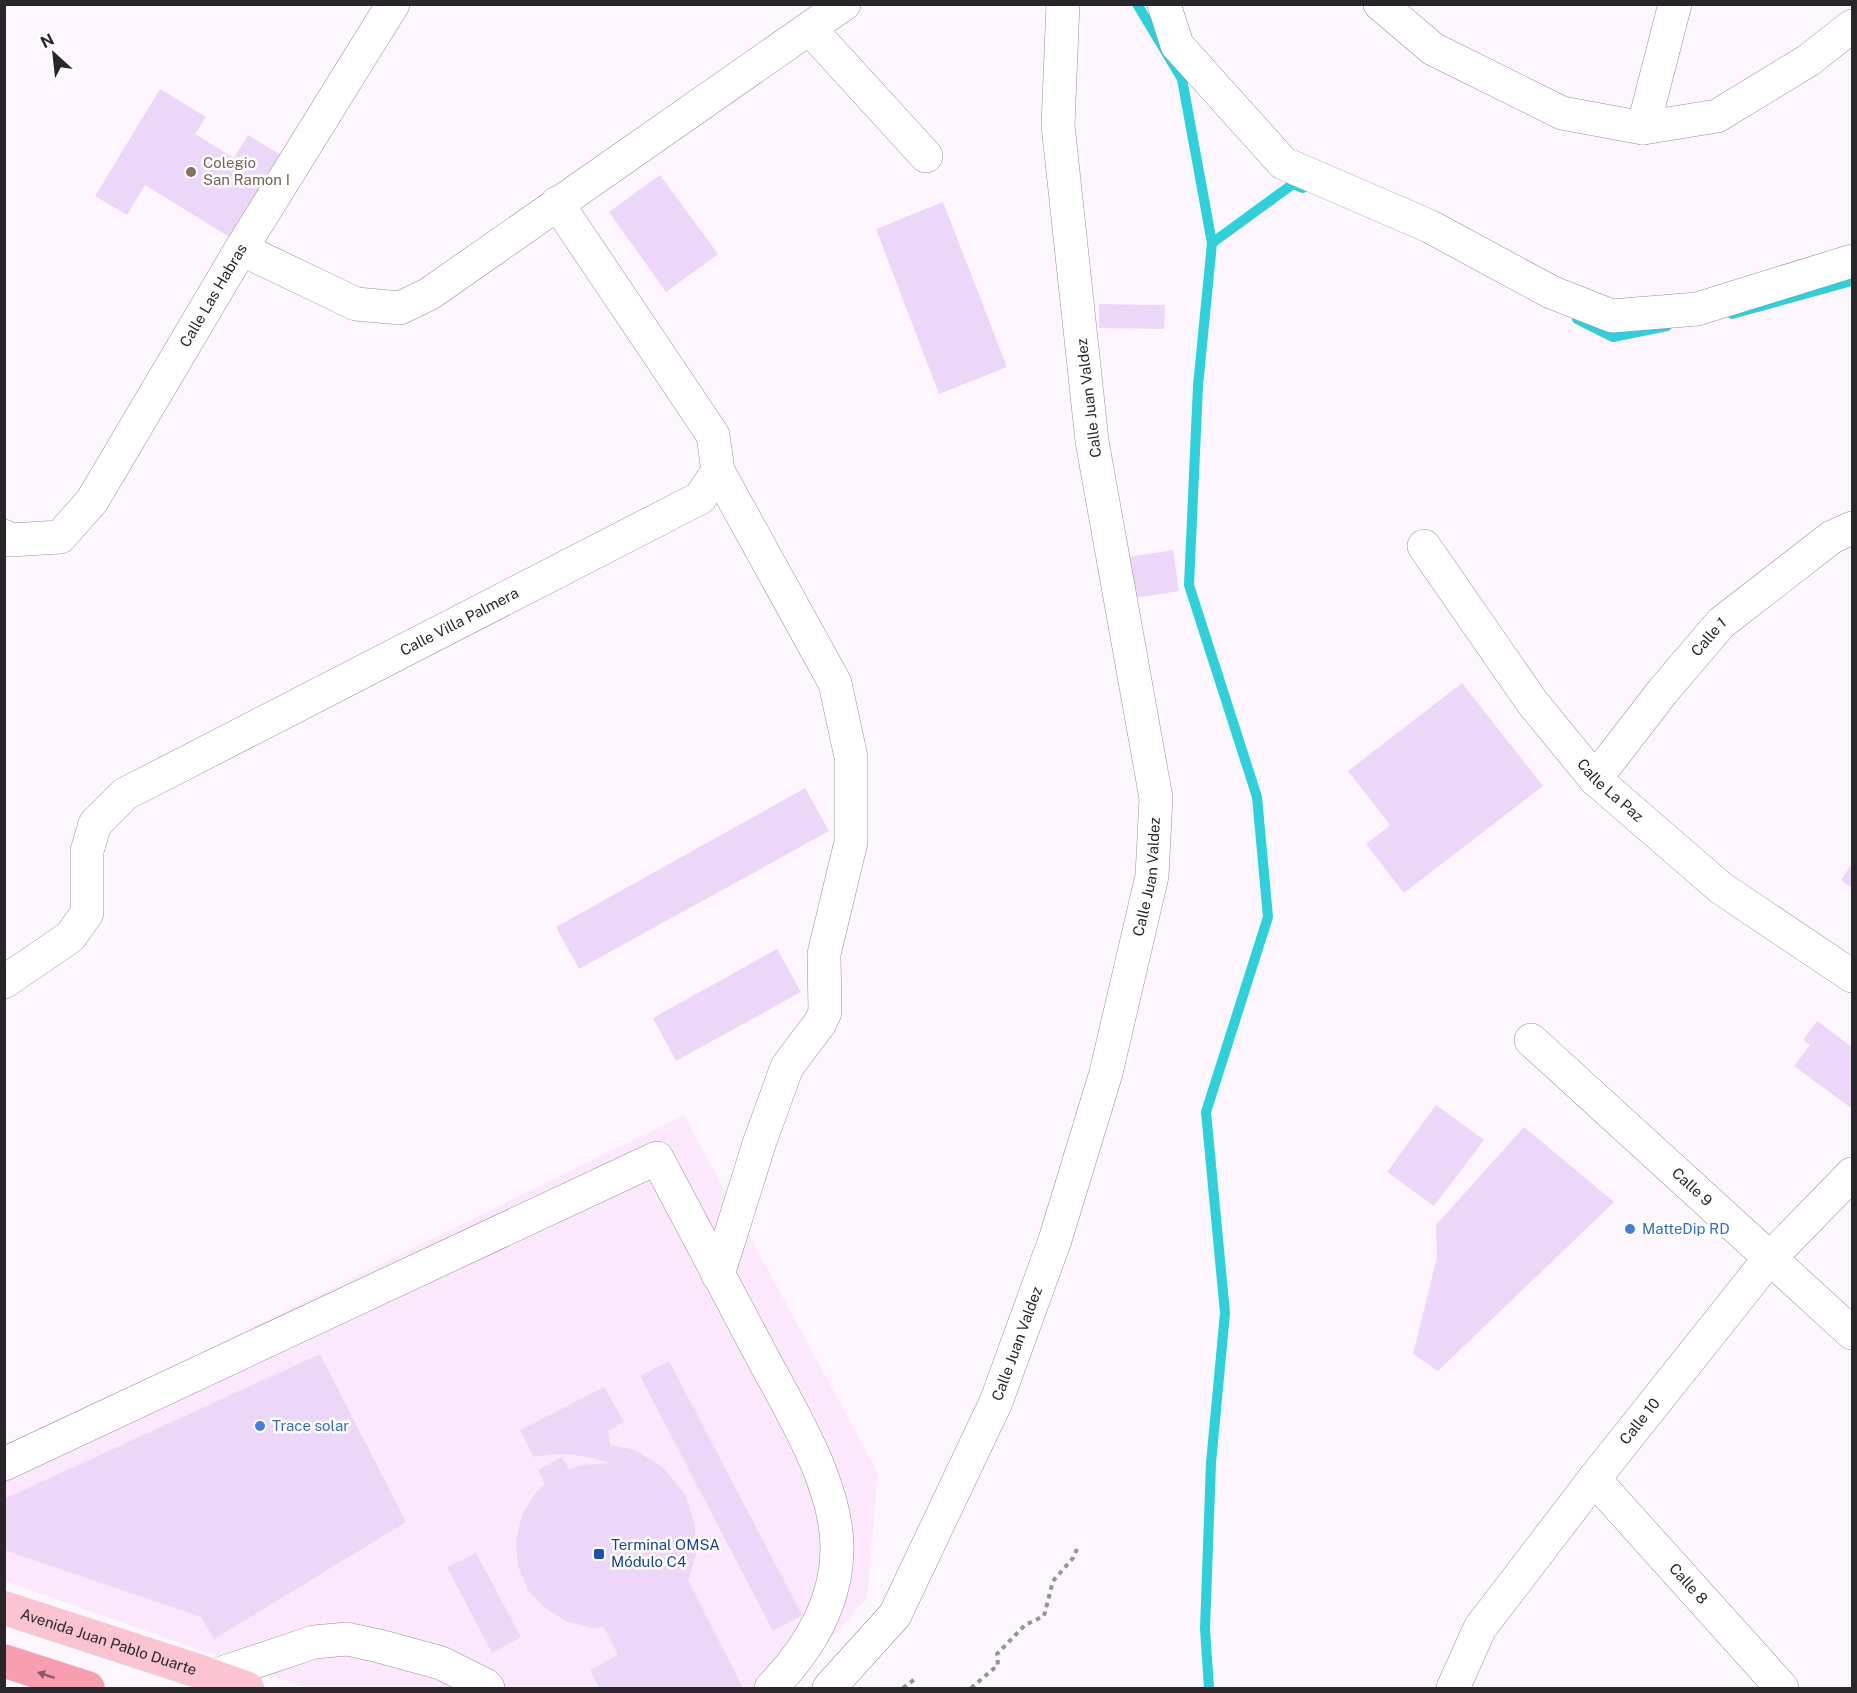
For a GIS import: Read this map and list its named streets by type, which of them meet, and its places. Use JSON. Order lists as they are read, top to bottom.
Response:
{
  "streets": {
    "main road": ["Avenida Juan Pablo Duarte"],
    "street": [
      "Calle Las Habras",
      "Calle Juan Valdez",
      "Calle Villa Palmera",
      "Calle 1",
      "Calle La Paz",
      "Calle 9",
      "Calle 10",
      "Calle 8"
    ]
  },
  "crossings": [
    ["Calle 1", "Calle La Paz"],
    ["Calle 9", "Calle 10"],
    ["Calle 10", "Calle 8"]
  ],
  "places": {
    "other": ["Colegio San Ramon I", "MatteDip RD", "Trace solar"],
    "transit": ["Terminal OMSA Módulo C4"]
  },
  "north": "top left"
}
